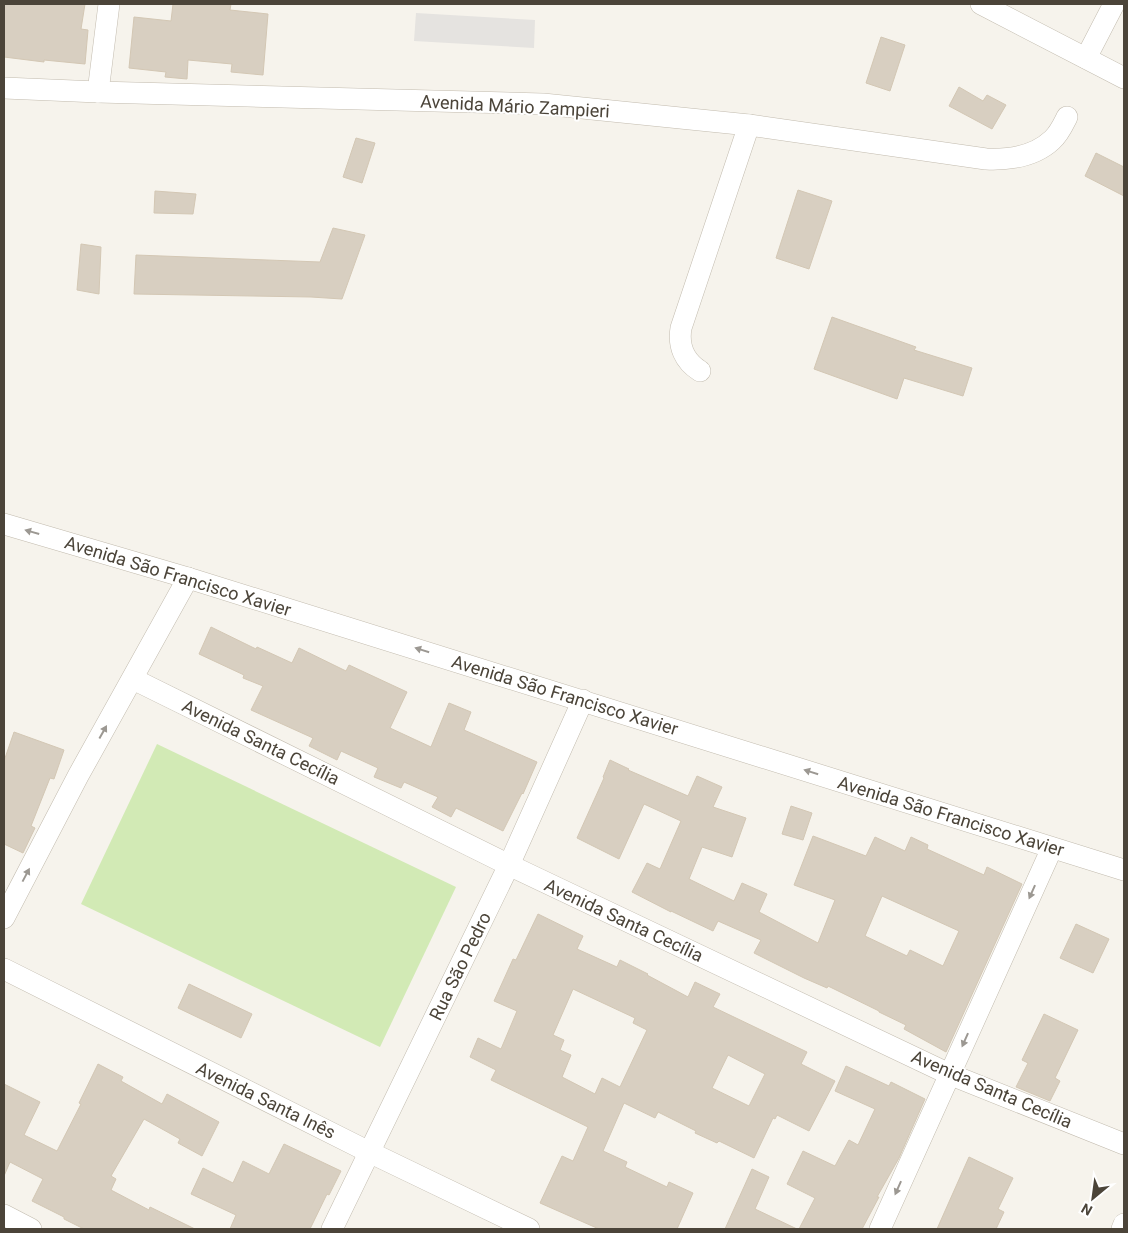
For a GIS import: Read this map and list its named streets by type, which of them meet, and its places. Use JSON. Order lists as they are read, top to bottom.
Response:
{
  "streets": {
    "street": [
      "Avenida Mário Zampieri",
      "Avenida São Francisco Xavier",
      "Avenida Santa Cecília",
      "Rua São Pedro",
      "Avenida Santa Inês"
    ]
  },
  "crossings": [
    ["Avenida São Francisco Xavier", "Rua São Pedro"],
    ["Avenida Santa Cecília", "Rua São Pedro"],
    ["Rua São Pedro", "Avenida Santa Inês"]
  ],
  "one_way": ["Avenida São Francisco Xavier"],
  "north": "bottom left"
}
